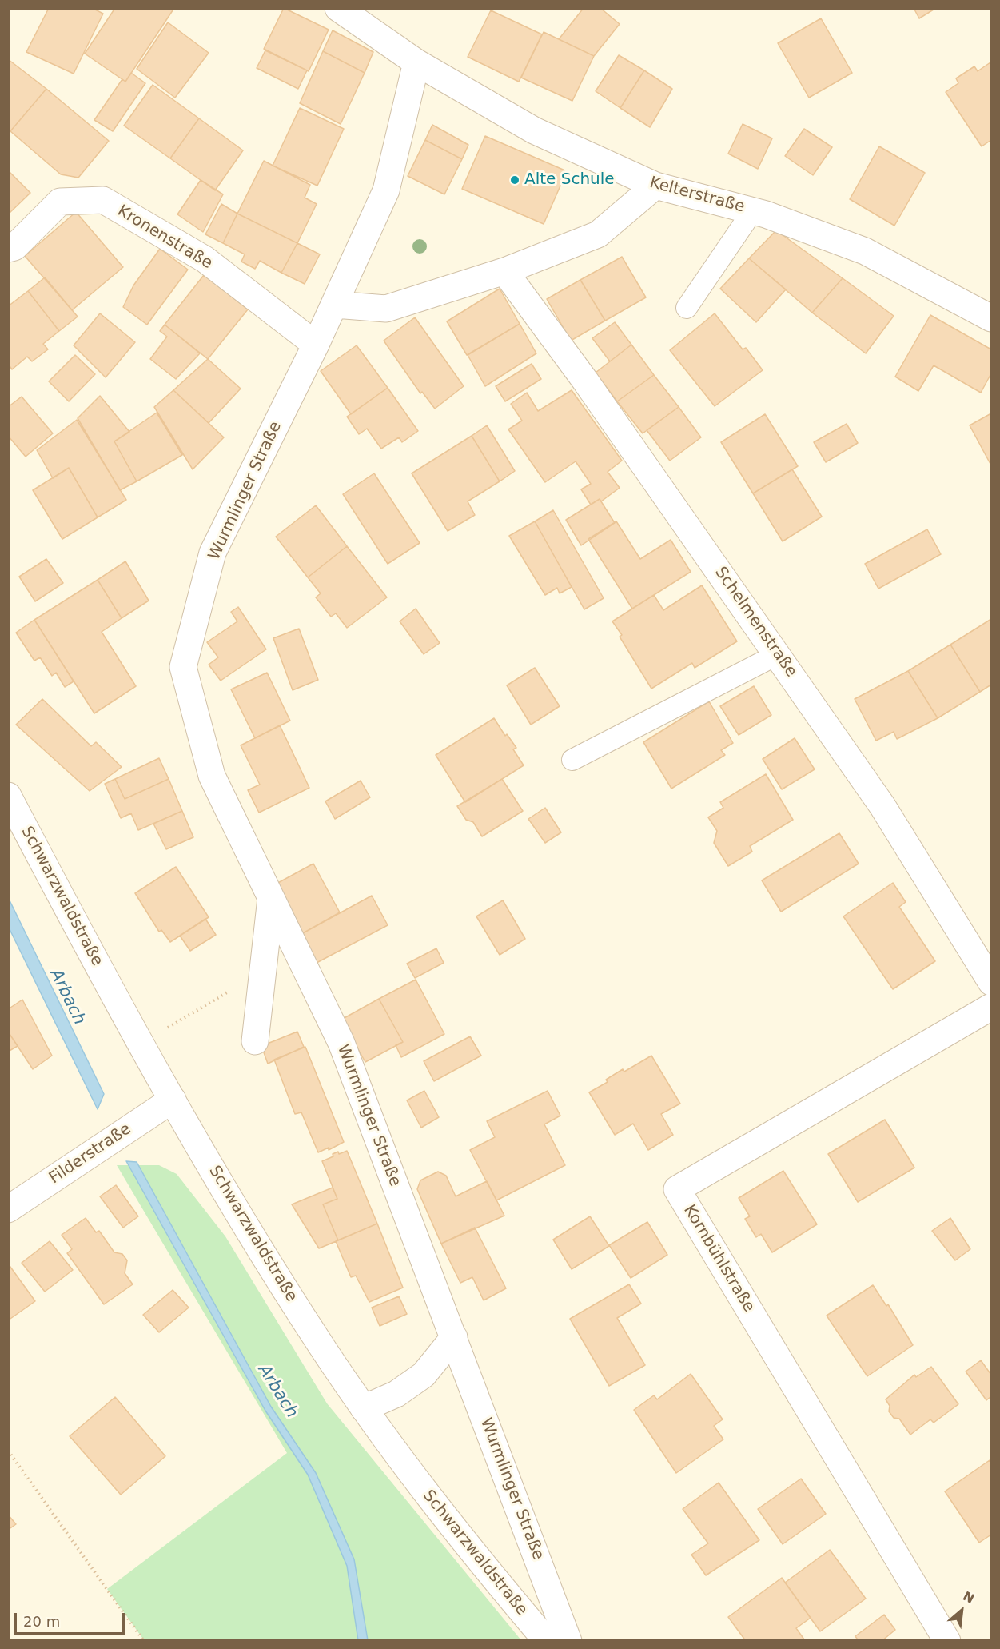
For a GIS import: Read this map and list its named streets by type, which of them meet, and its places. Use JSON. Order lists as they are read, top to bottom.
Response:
{
  "streets": {
    "street": [
      "Kelterstraße",
      "Kronenstraße",
      "Wurmlinger Straße",
      "Schelmenstraße",
      "Schwarzwaldstraße",
      "Filderstraße",
      "Kornbühlstraße"
    ]
  },
  "crossings": [
    ["Kelterstraße", "Wurmlinger Straße"],
    ["Kronenstraße", "Wurmlinger Straße"],
    ["Schwarzwaldstraße", "Filderstraße"]
  ],
  "water": ["Arbach"],
  "places": ["Alte Schule"],
  "scale_bar": "20 m",
  "north": "top right"
}
